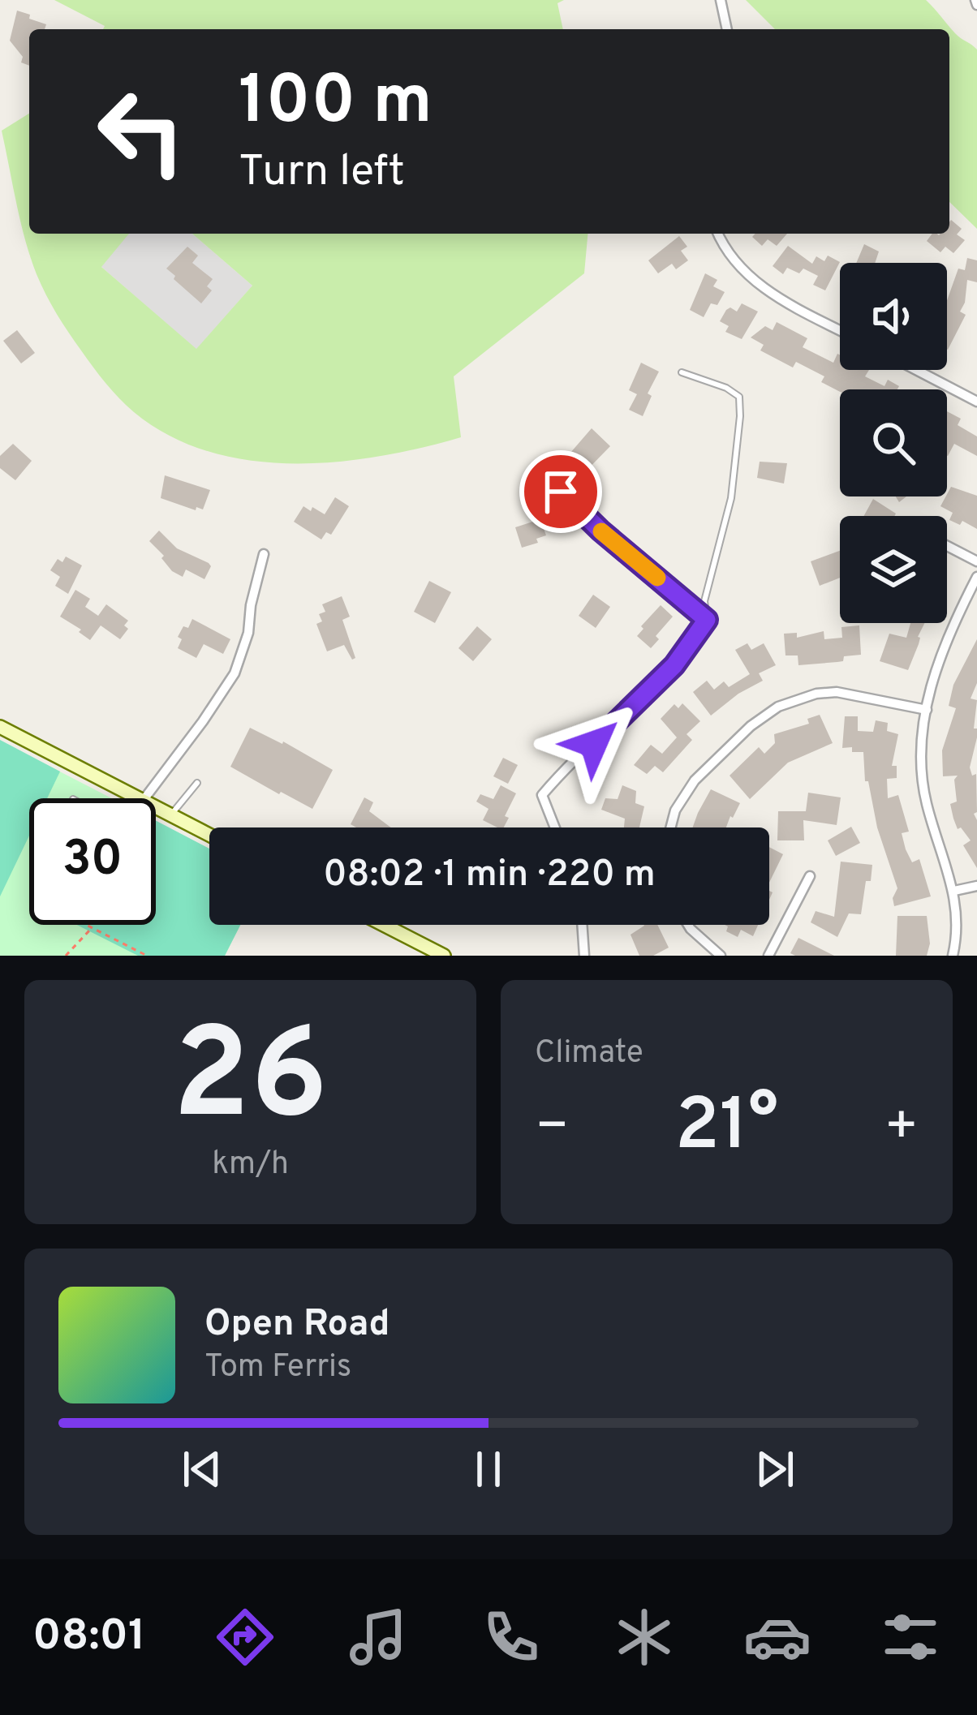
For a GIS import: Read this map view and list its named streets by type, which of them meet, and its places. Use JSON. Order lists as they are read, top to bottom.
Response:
{
  "page": {
    "turn": ["100 m", "Turn left"],
    "limit": "30",
    "trip": "08:02 · 1 min · 220 m",
    "tile": [
      ["26", "km/h"],
      "Climate"
    ],
    "heat": ["−", "21°", "+"],
    "song": ["Open Road", "Tom Ferris"],
    "tabs": "08:01"
  }
}
